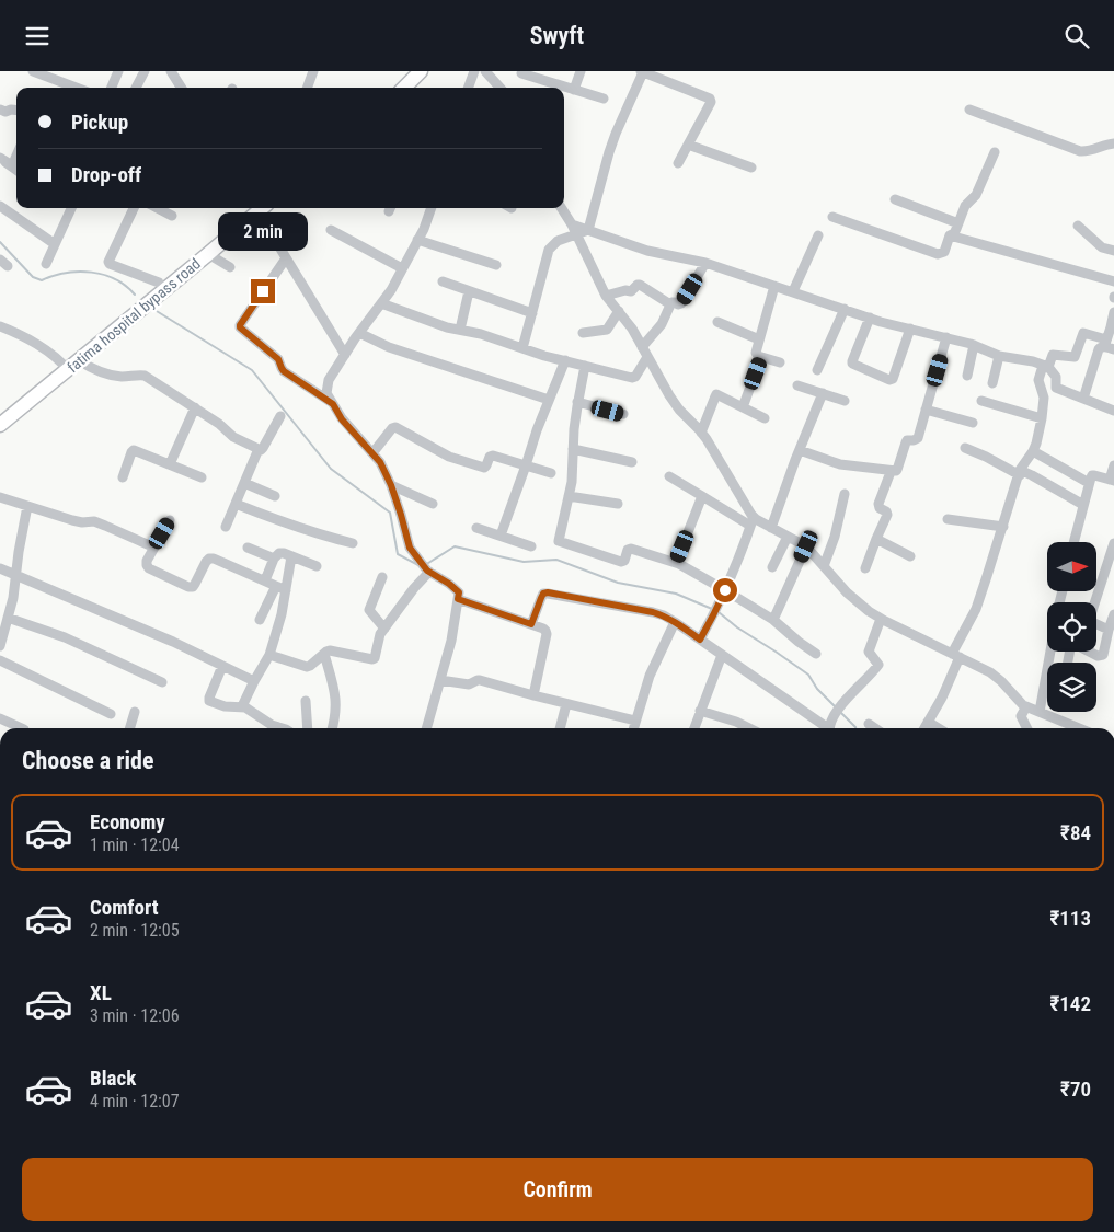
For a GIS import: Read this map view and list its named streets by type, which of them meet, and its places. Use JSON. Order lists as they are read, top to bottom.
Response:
{
  "streets": {
    "highway": ["fatima hospital bypass road"]
  },
  "north": "right",
  "page": {
    "header": "Swyft",
    "banner": ["Pickup", "Drop-off"],
    "bubble": "2 min",
    "heading": "Choose a ride",
    "list": [
      {
        "name": "Economy",
        "note": "1 min · 12:04",
        "value": "₹84"
      },
      {
        "name": "Comfort",
        "note": "2 min · 12:05",
        "value": "₹113"
      },
      {
        "name": "XL",
        "note": "3 min · 12:06",
        "value": "₹142"
      },
      {
        "name": "Black",
        "note": "4 min · 12:07",
        "value": "₹70"
      }
    ],
    "buttons": "Confirm"
  }
}
